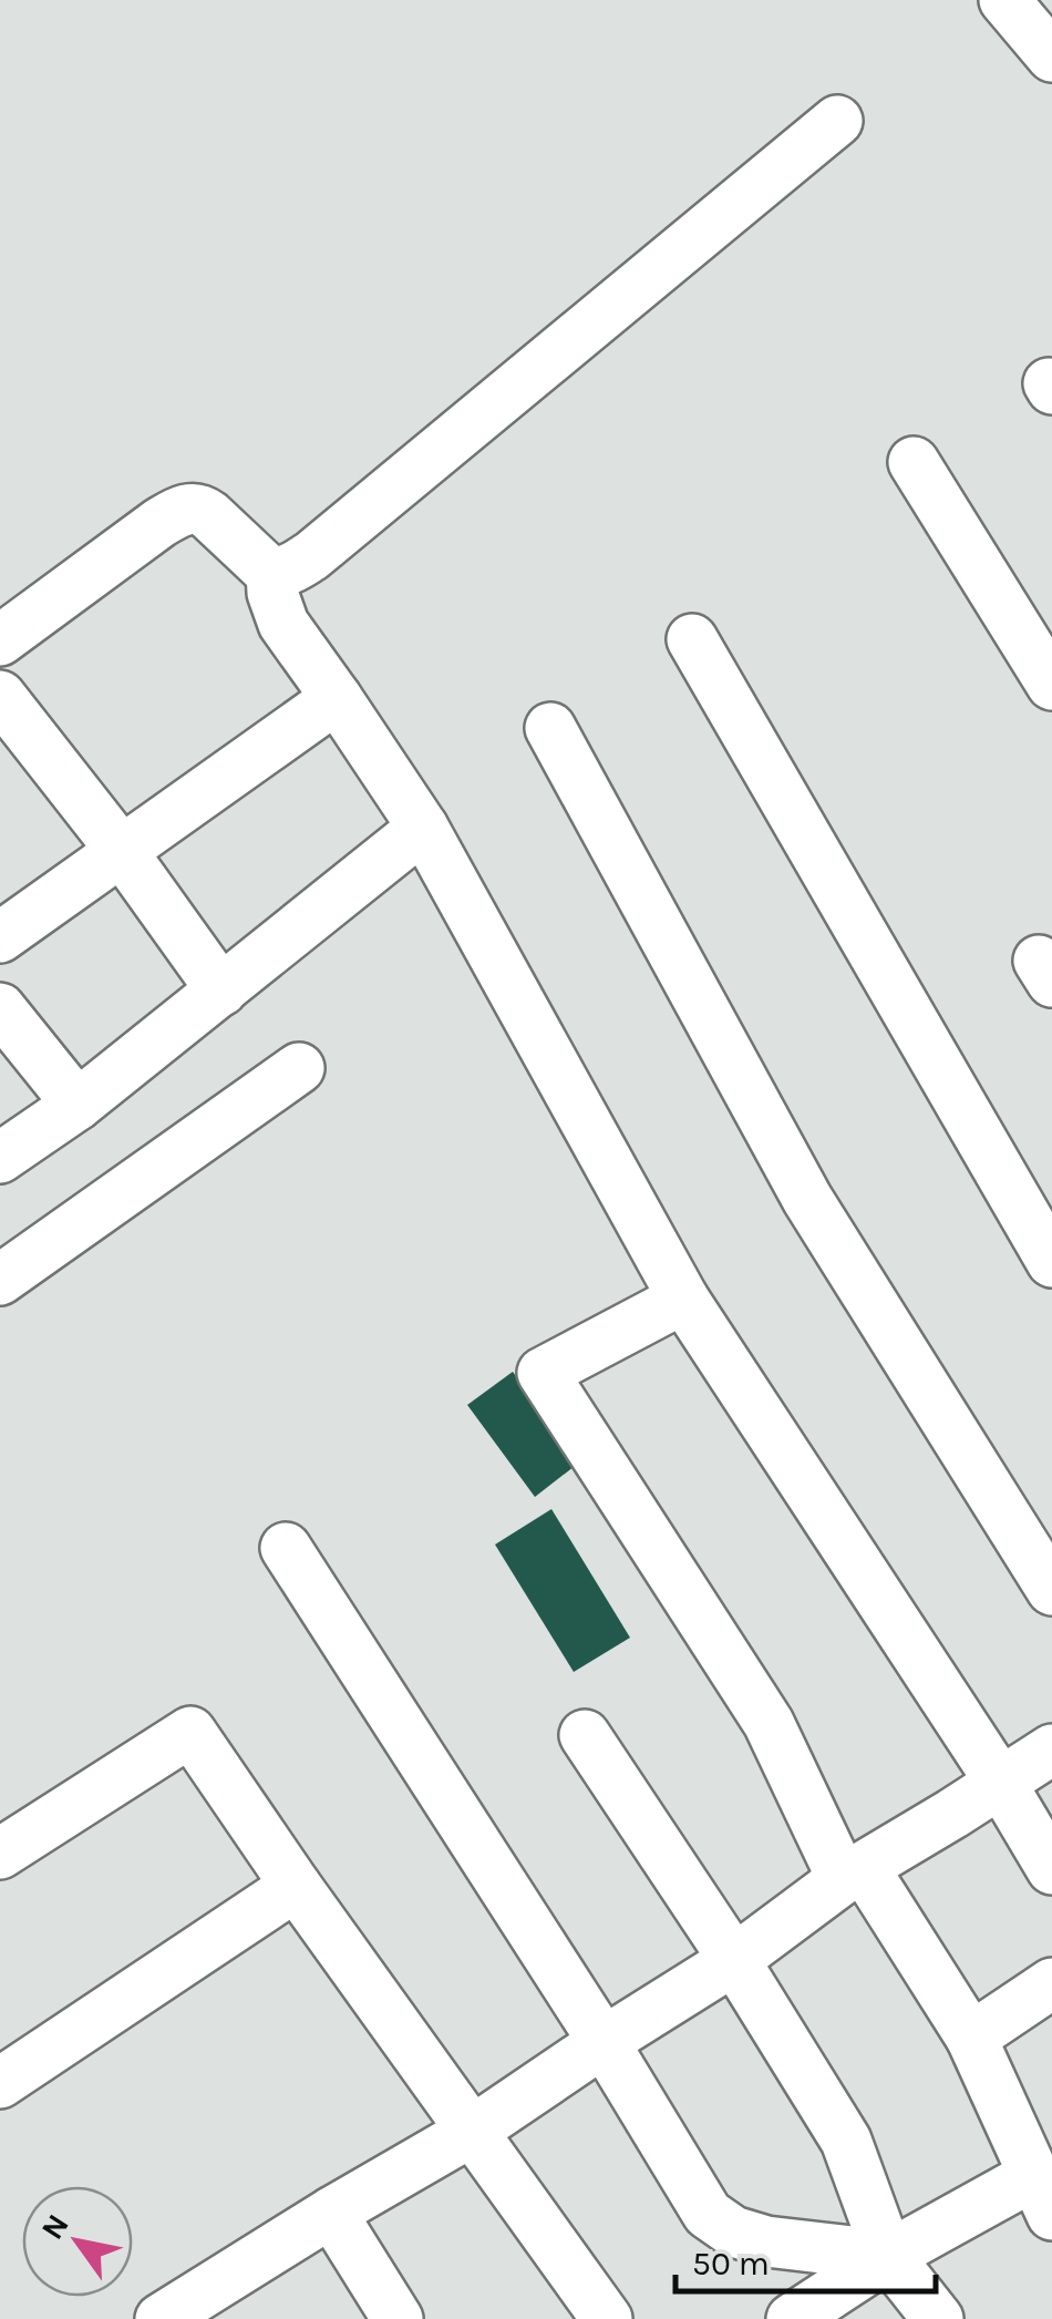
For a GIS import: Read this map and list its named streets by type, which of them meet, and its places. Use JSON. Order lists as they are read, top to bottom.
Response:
{
  "scale_bar": "50 m",
  "north": "top left"
}
